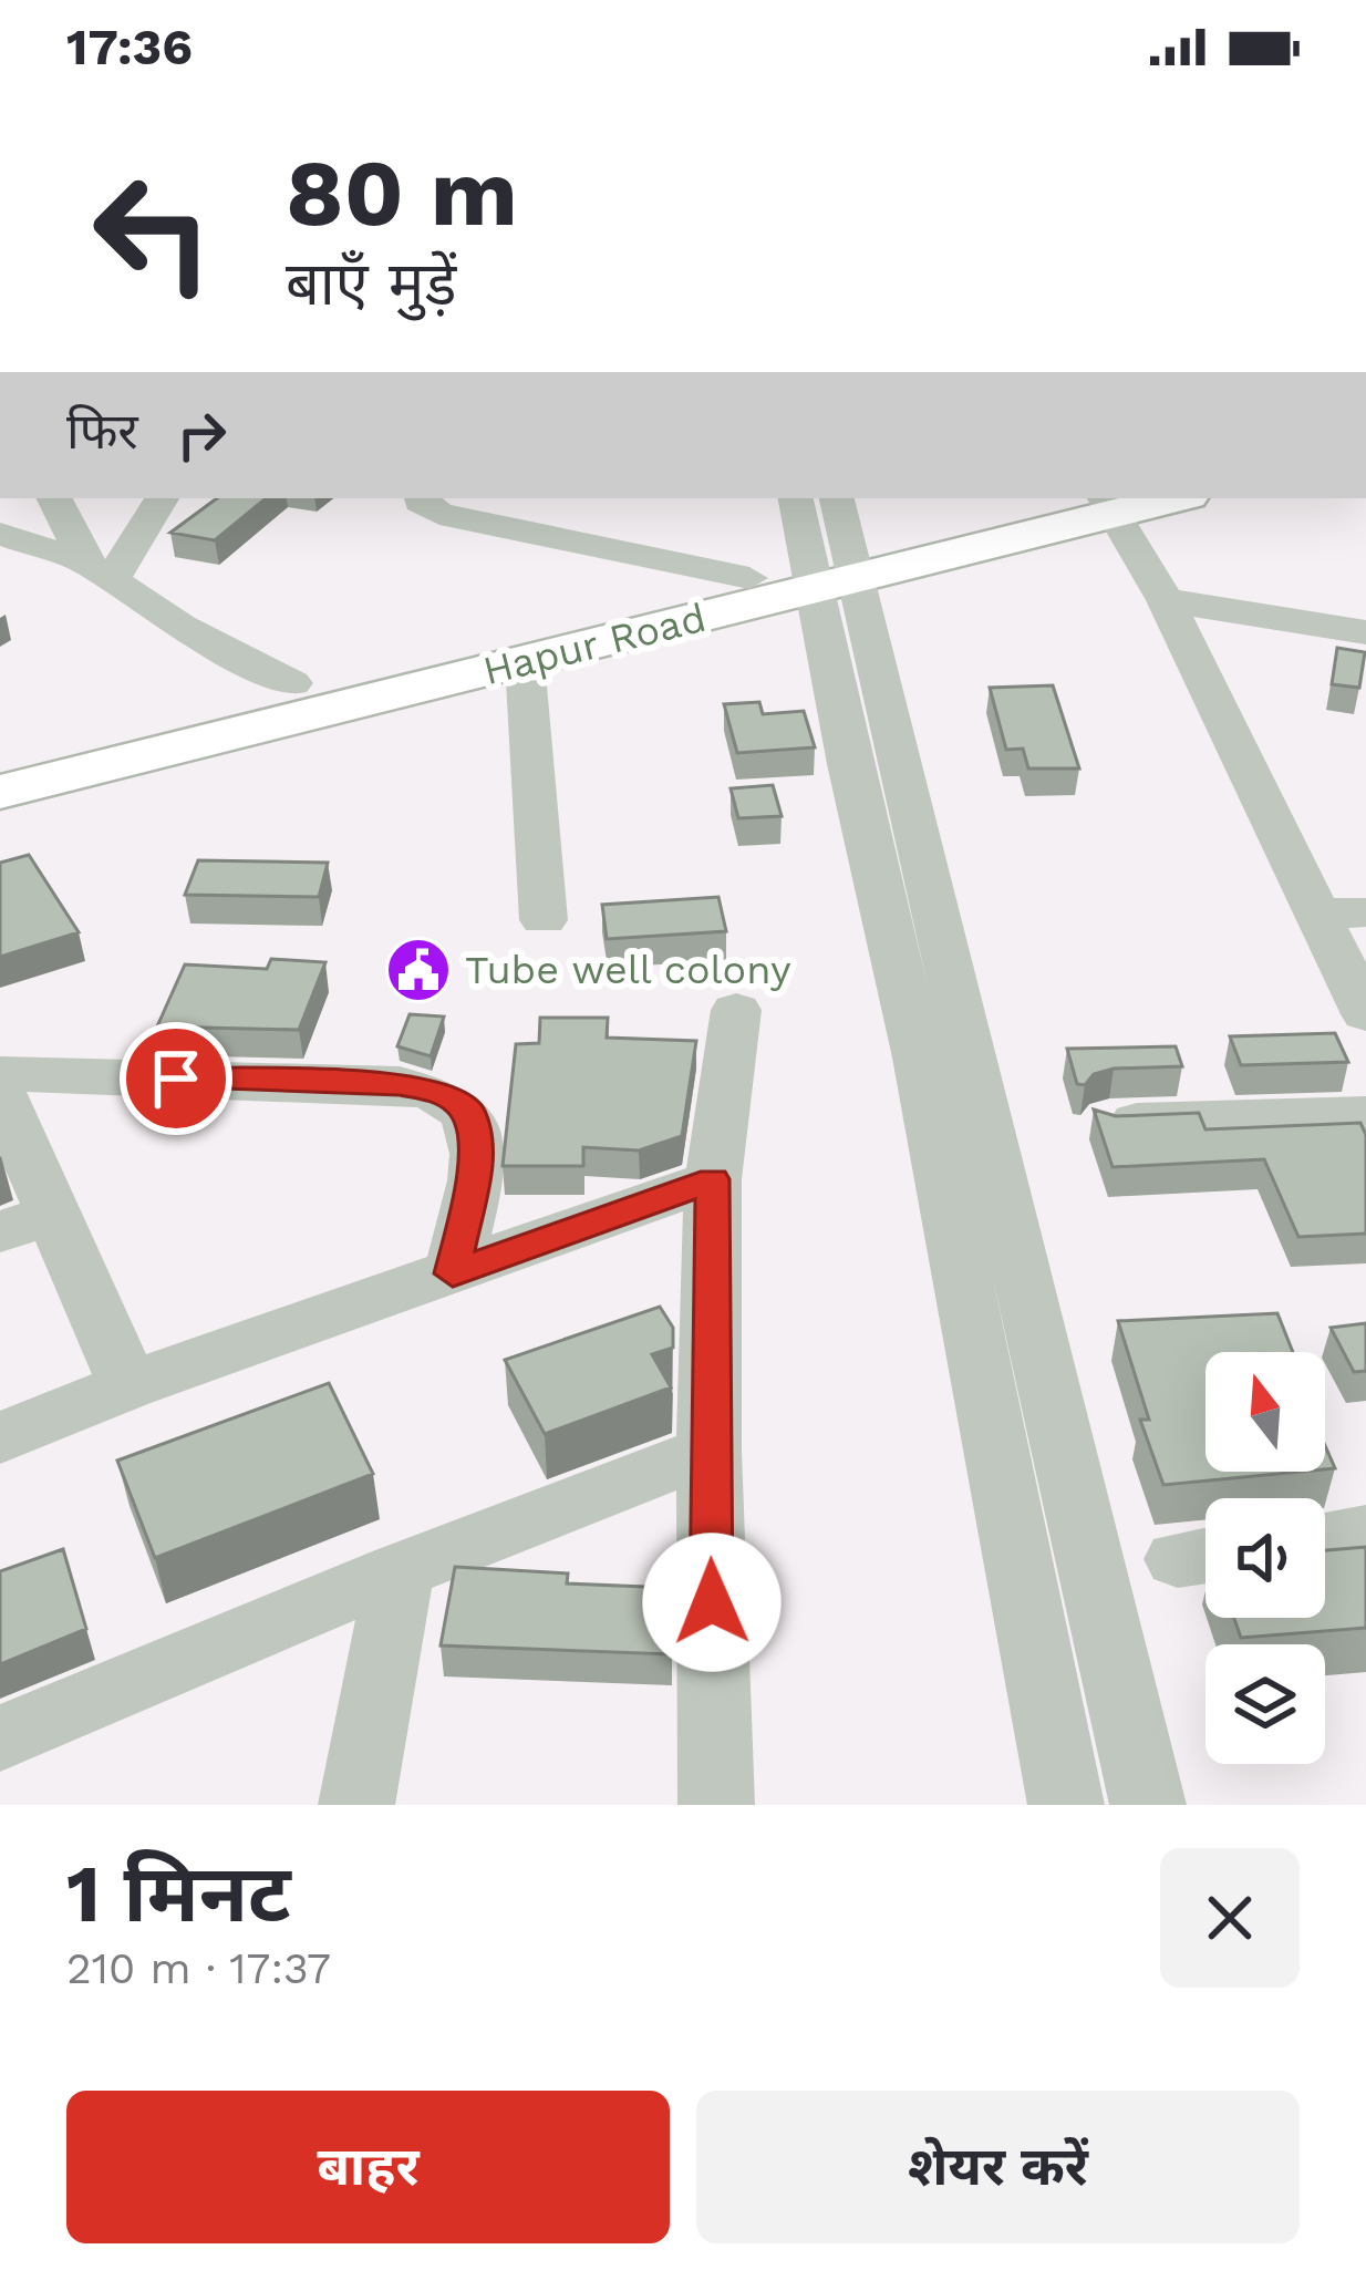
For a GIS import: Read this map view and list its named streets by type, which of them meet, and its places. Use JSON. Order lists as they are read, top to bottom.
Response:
{
  "streets": {
    "main road": ["Hapur Road"]
  },
  "places": {
    "public building": ["Tube well colony"]
  },
  "north": "top",
  "page": {
    "status": "17:36",
    "turn": ["80 m", "बाएँ मुड़ें"],
    "then": "फिर",
    "heading": ["1 मिनट", "210 m · 17:37"],
    "buttons": ["बाहर", "शेयर करें"]
  }
}
